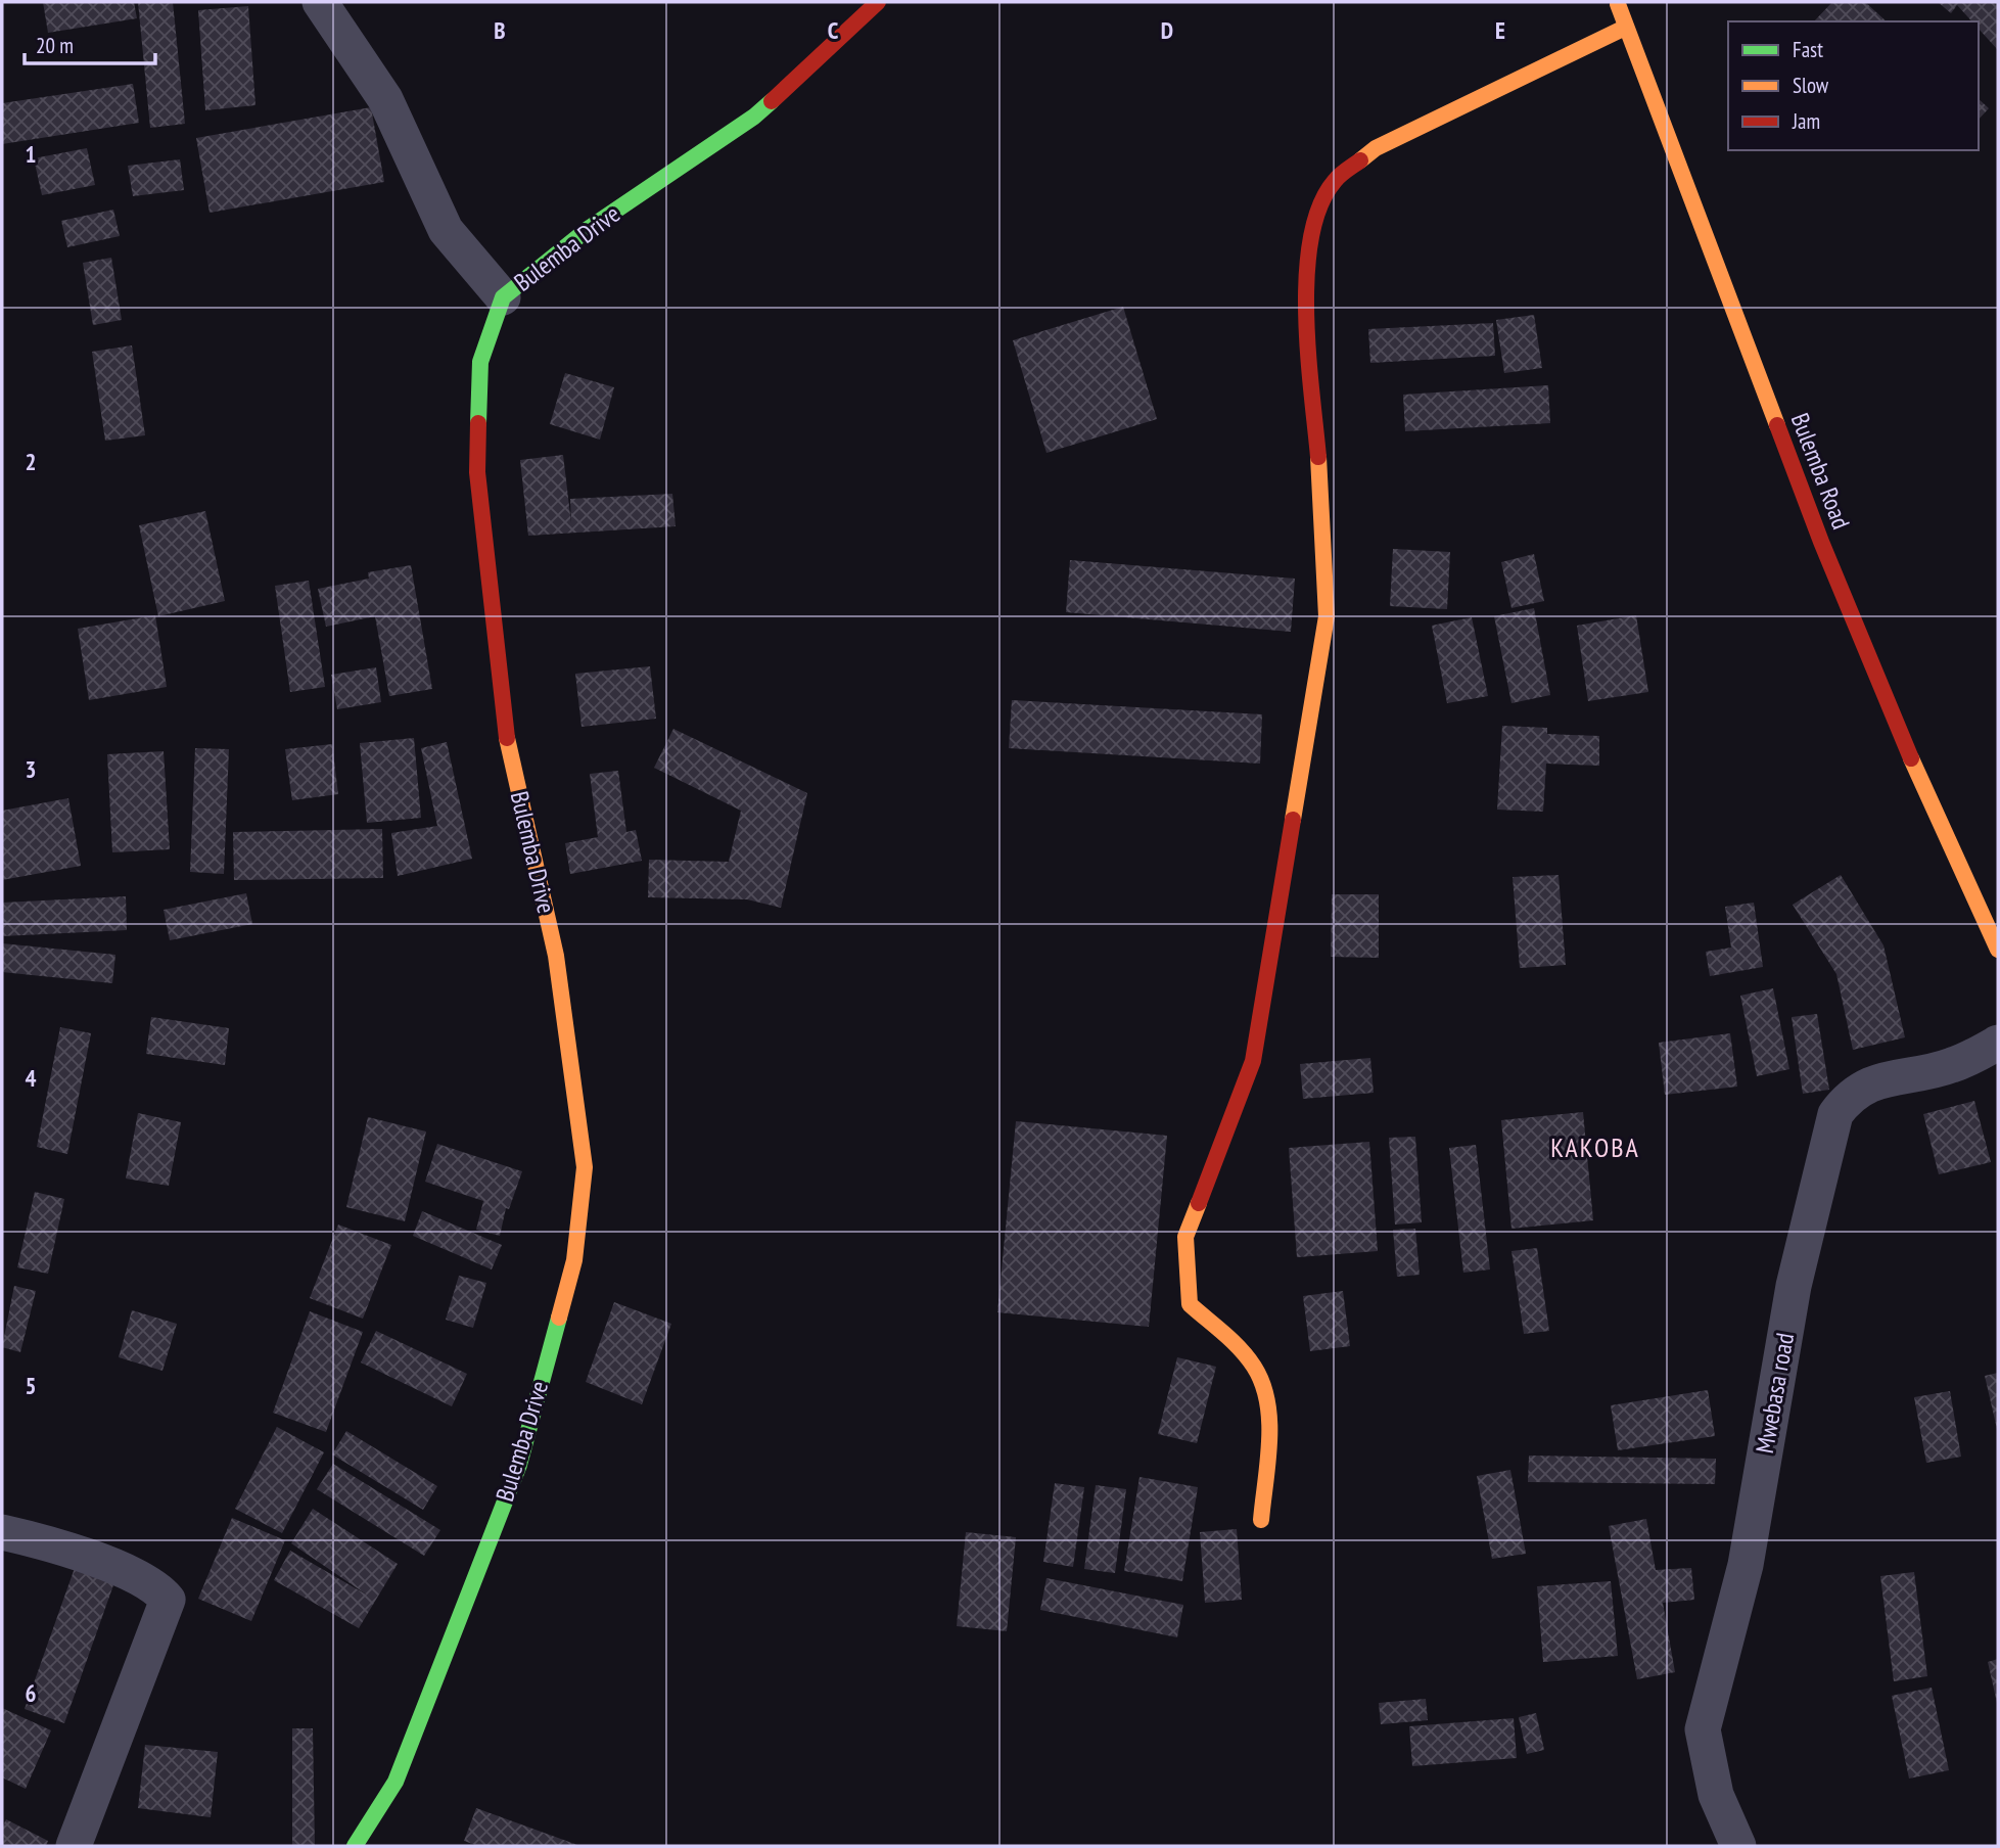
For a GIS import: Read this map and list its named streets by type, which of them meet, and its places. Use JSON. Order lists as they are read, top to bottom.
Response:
{
  "streets": {
    "street": ["Bulemba Drive", "Bulemba Road", "Mwebasa road"]
  },
  "districts": ["KAKOBA"],
  "legend": ["Fast", "Slow", "Jam"],
  "scale_bar": "20 m",
  "grid": {
    "columns": [
      "B",
      "C",
      "D",
      "E"
    ],
    "rows": [
      "1",
      "2",
      "3",
      "4",
      "5",
      "6"
    ]
  }
}
